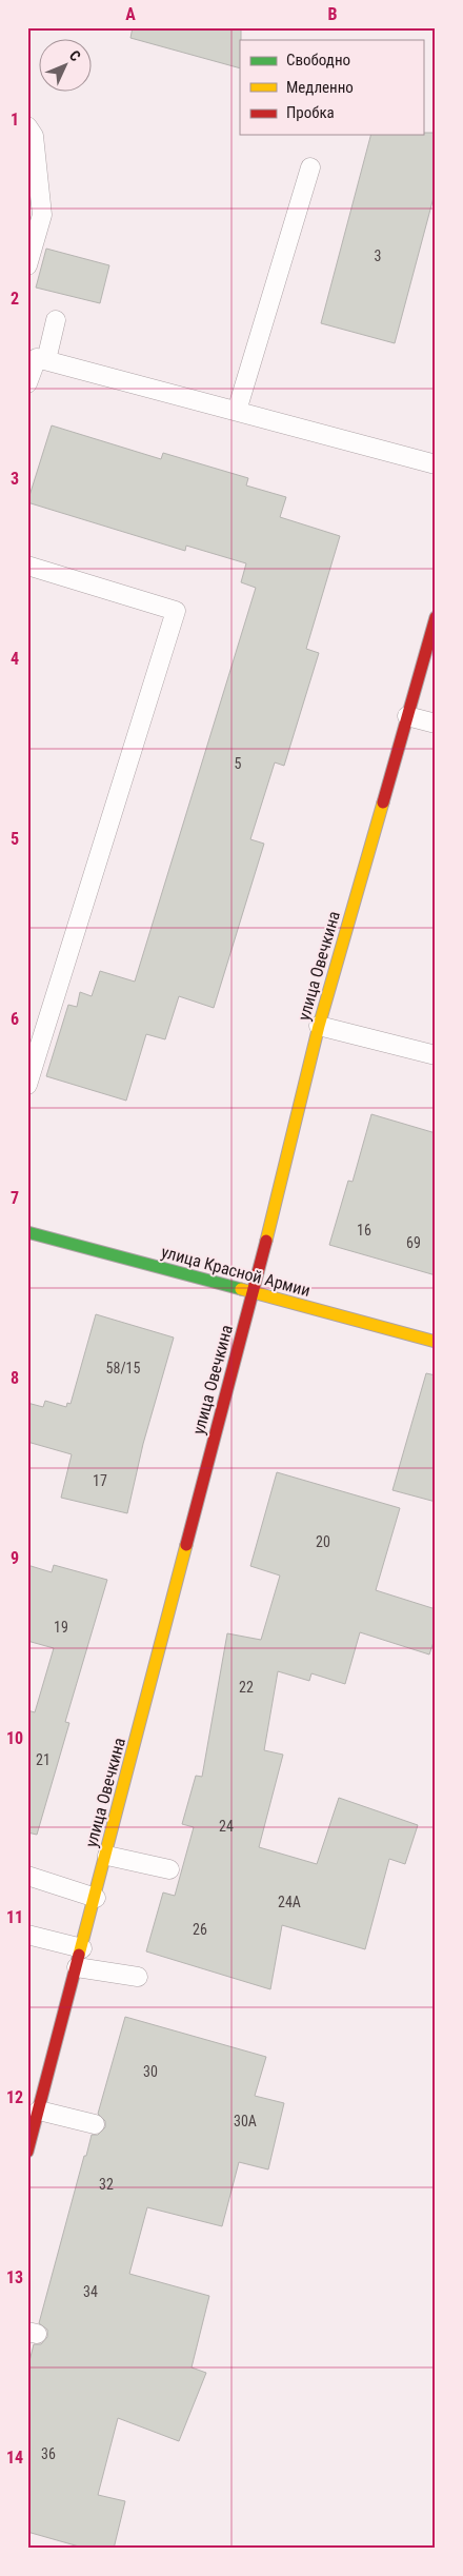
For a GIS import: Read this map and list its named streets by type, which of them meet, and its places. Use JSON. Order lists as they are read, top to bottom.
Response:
{
  "streets": {
    "street": ["улица Овечкина", "улица Красной Армии"]
  },
  "crossings": [
    ["улица Овечкина", "улица Красной Армии"]
  ],
  "house_numbers": [
    "3",
    "5",
    "16",
    "69",
    "58/15",
    "17",
    "20",
    "19",
    "22",
    "21",
    "24",
    "24А",
    "26",
    "30",
    "30А",
    "32",
    "34",
    "36"
  ],
  "legend": ["Свободно", "Медленно", "Пробка"],
  "north": "top right",
  "grid": {
    "columns": ["A", "B"],
    "rows": [
      "1",
      "2",
      "3",
      "4",
      "5",
      "6",
      "7",
      "8",
      "9",
      "10",
      "11",
      "12",
      "13",
      "14"
    ]
  }
}
